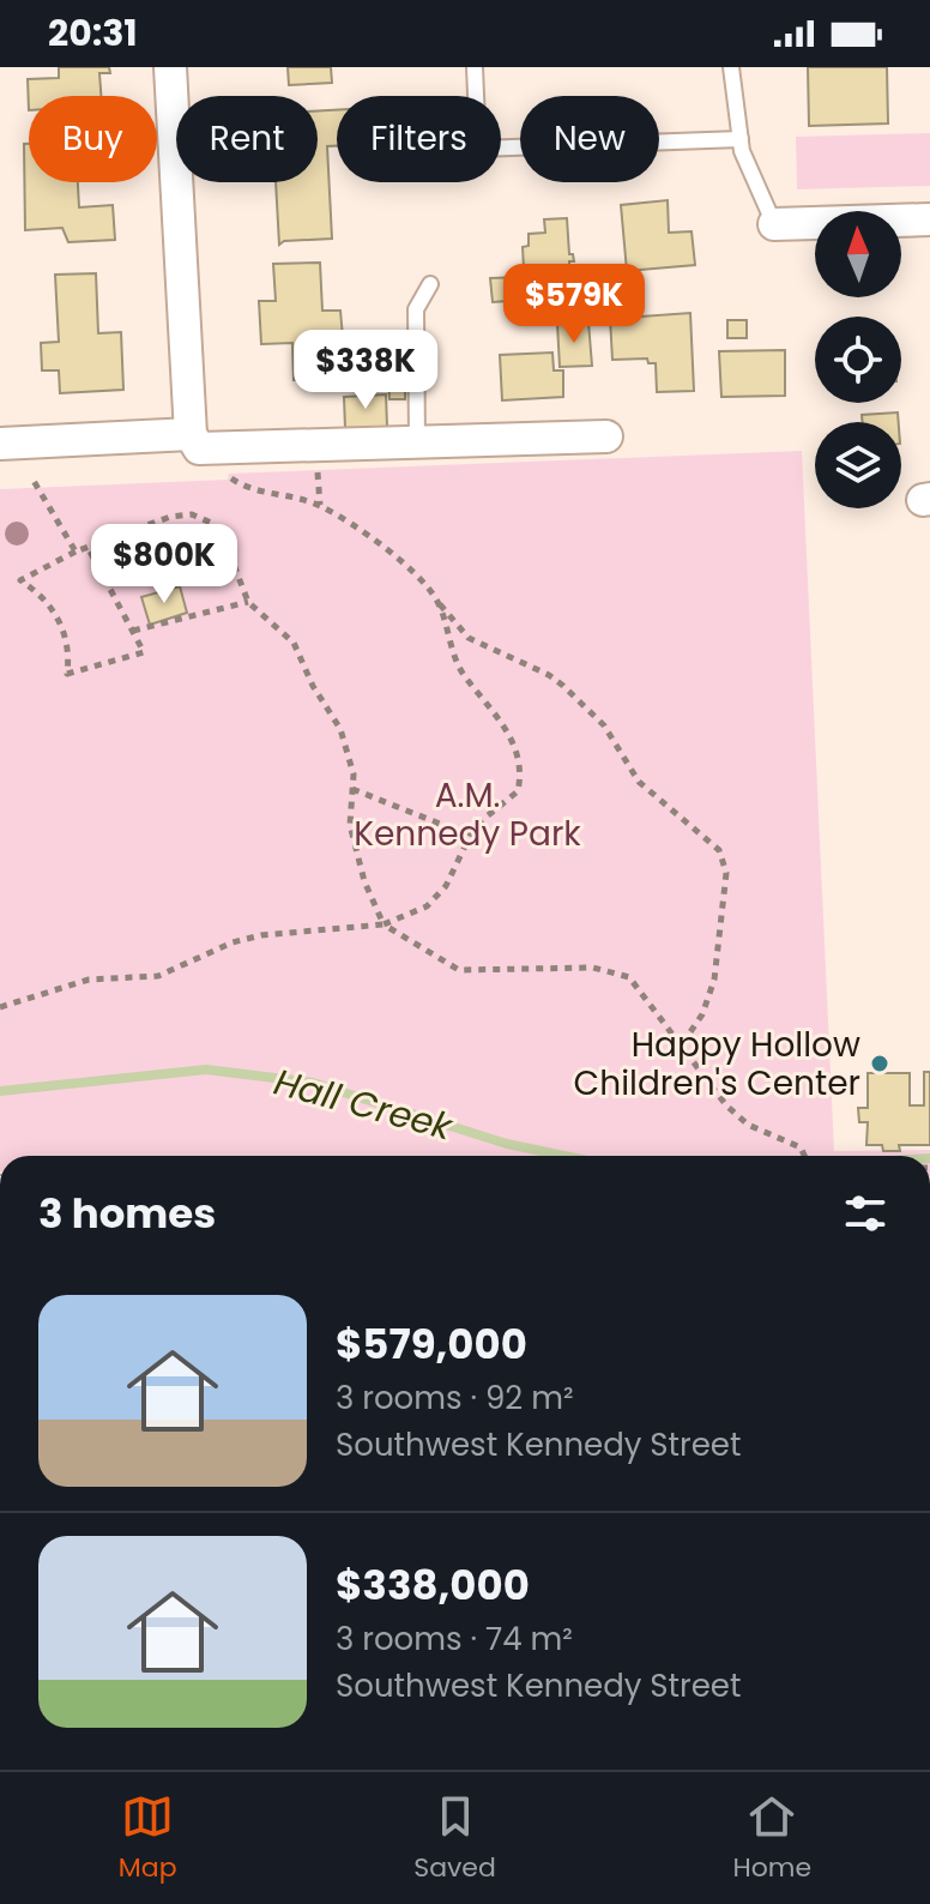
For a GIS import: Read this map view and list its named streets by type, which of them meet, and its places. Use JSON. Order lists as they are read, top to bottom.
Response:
{
  "water": ["Hall Creek"],
  "parks": ["A.M. Kennedy Park"],
  "places": ["Happy Hollow Children's Center"],
  "north": "top",
  "page": {
    "status": "20:31",
    "chip": [
      "Buy",
      "Rent",
      "Filters",
      "New"
    ],
    "price": ["$579K", "$338K", "$800K"],
    "heading": "3 homes",
    "list": [
      {
        "name": "$579,000",
        "note": "3 rooms · 92 m² · Southwest Kennedy Street"
      },
      {
        "name": "$338,000",
        "note": "3 rooms · 74 m² · Southwest Kennedy Street"
      }
    ],
    "tabs": ["Map", "Saved", "Home"]
  }
}
